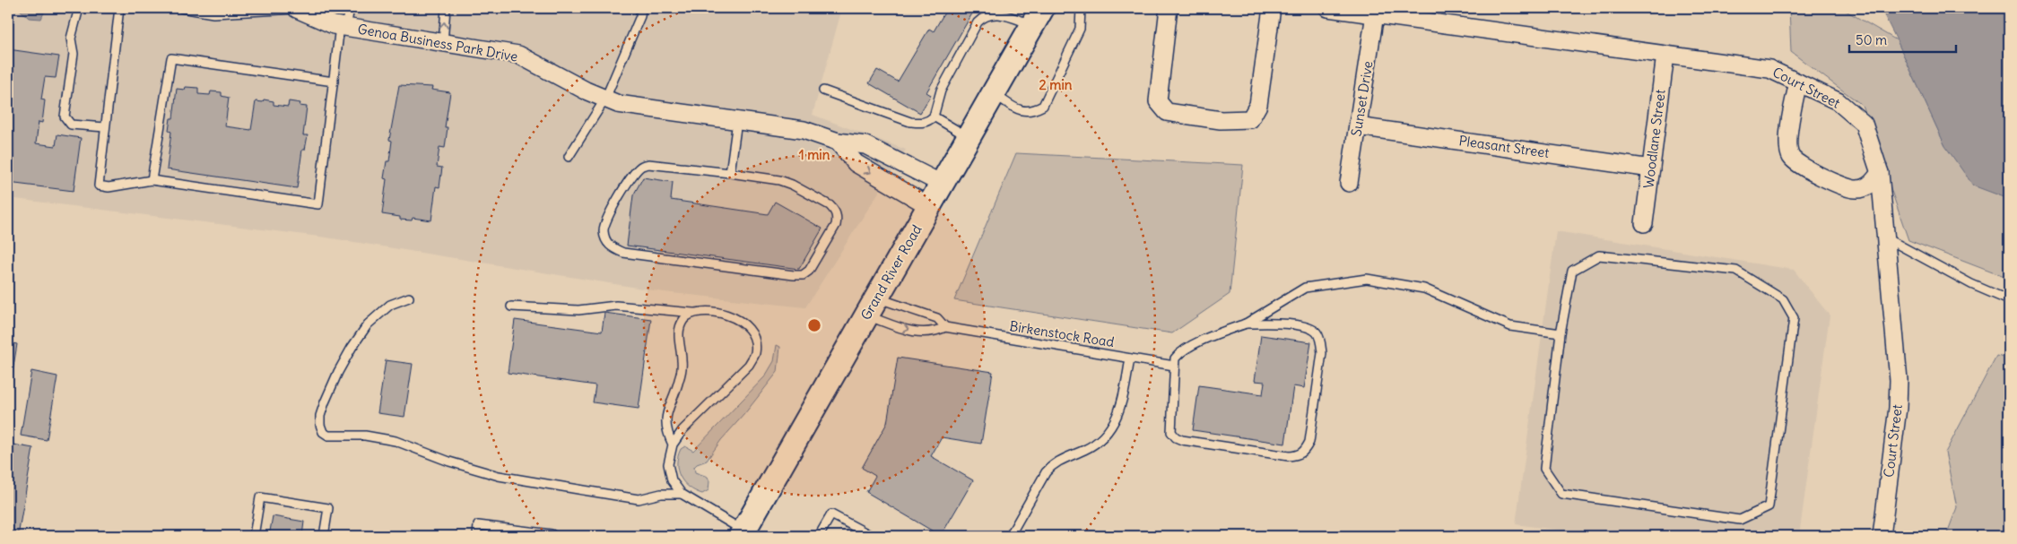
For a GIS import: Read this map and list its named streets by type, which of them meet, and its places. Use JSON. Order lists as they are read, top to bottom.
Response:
{
  "streets": {
    "main road": ["Grand River Road"],
    "street": [
      "Genoa Business Park Drive",
      "Court Street",
      "Sunset Drive",
      "Woodlane Street",
      "Pleasant Street"
    ],
    "lane": ["Birkenstock Road"]
  },
  "crossings": [
    ["Genoa Business Park Drive", "Grand River Road"],
    ["Court Street", "Sunset Drive"],
    ["Court Street", "Woodlane Street"],
    ["Sunset Drive", "Pleasant Street"],
    ["Woodlane Street", "Pleasant Street"],
    ["Grand River Road", "Birkenstock Road"]
  ],
  "scale_bar": "50 m",
  "rings": ["2 min", "1 min"]
}
